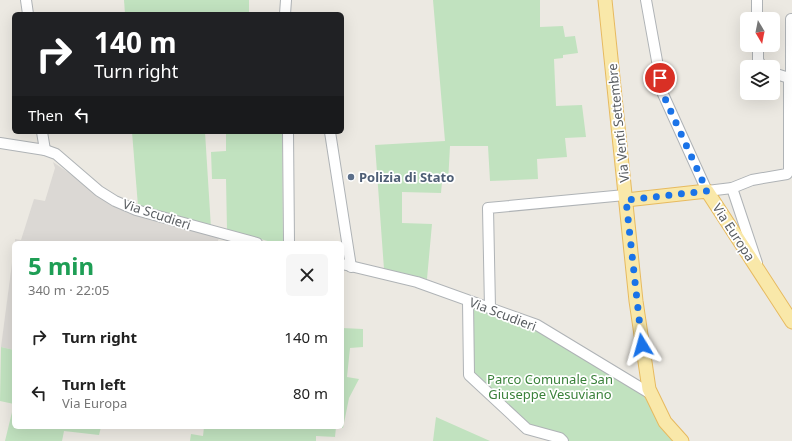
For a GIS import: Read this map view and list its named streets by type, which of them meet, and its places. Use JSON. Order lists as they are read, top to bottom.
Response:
{
  "streets": {
    "main road": ["Via Venti Settembre", "Via Europa"],
    "street": ["Via Scudieri"]
  },
  "crossings": [
    ["Via Venti Settembre", "Via Scudieri"]
  ],
  "parks": ["Parco Comunale San Giuseppe Vesuviano"],
  "places": ["Polizia di Stato"],
  "north": "bottom",
  "page": {
    "turn": ["140 m", "Turn right"],
    "then": "Then",
    "heading": ["5 min", "340 m · 22:05"],
    "list": [
      {
        "name": "Turn right",
        "value": "140 m"
      },
      {
        "name": "Turn left",
        "note": "Via Europa",
        "value": "80 m"
      }
    ]
  }
}
